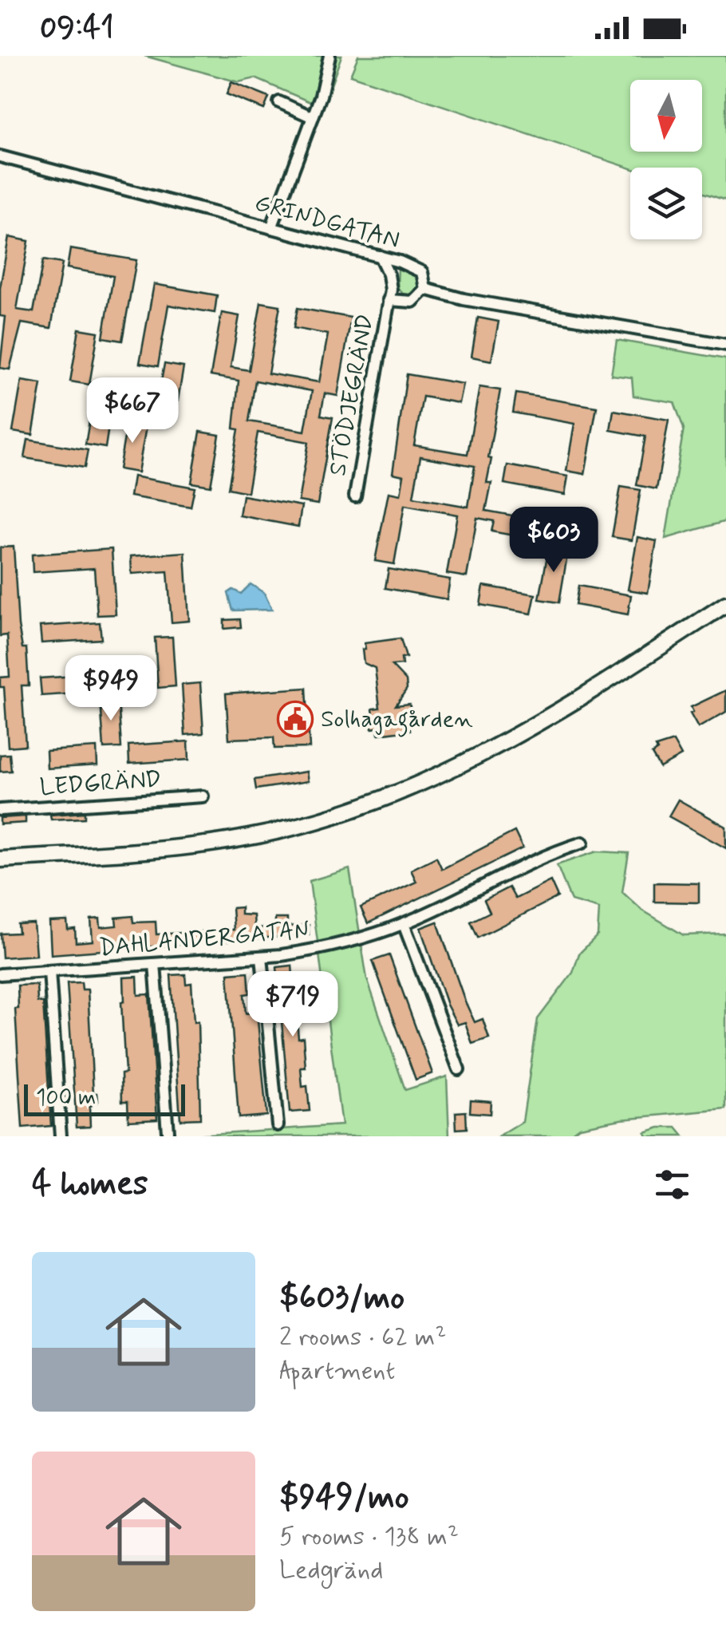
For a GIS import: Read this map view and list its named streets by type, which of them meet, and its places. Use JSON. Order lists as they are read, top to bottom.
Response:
{
  "streets": {
    "street": [
      "GRINDGATAN",
      "STÖDJEGRÄND",
      "LEDGRÄND",
      "DAHLANDERGATAN"
    ]
  },
  "crossings": [
    ["GRINDGATAN", "STÖDJEGRÄND"]
  ],
  "places": {
    "public building": ["Solhagagården"]
  },
  "scale_bar": "100 m",
  "north": "bottom",
  "page": {
    "status": "09:41",
    "price": [
      "$667",
      "$603",
      "$949",
      "$719"
    ],
    "scale": "100 m",
    "heading": "4 homes",
    "list": [
      {
        "name": "$603/mo",
        "note": "2 rooms · 62 m² · Apartment"
      },
      {
        "name": "$949/mo",
        "note": "5 rooms · 138 m² · Ledgränd"
      }
    ]
  }
}
